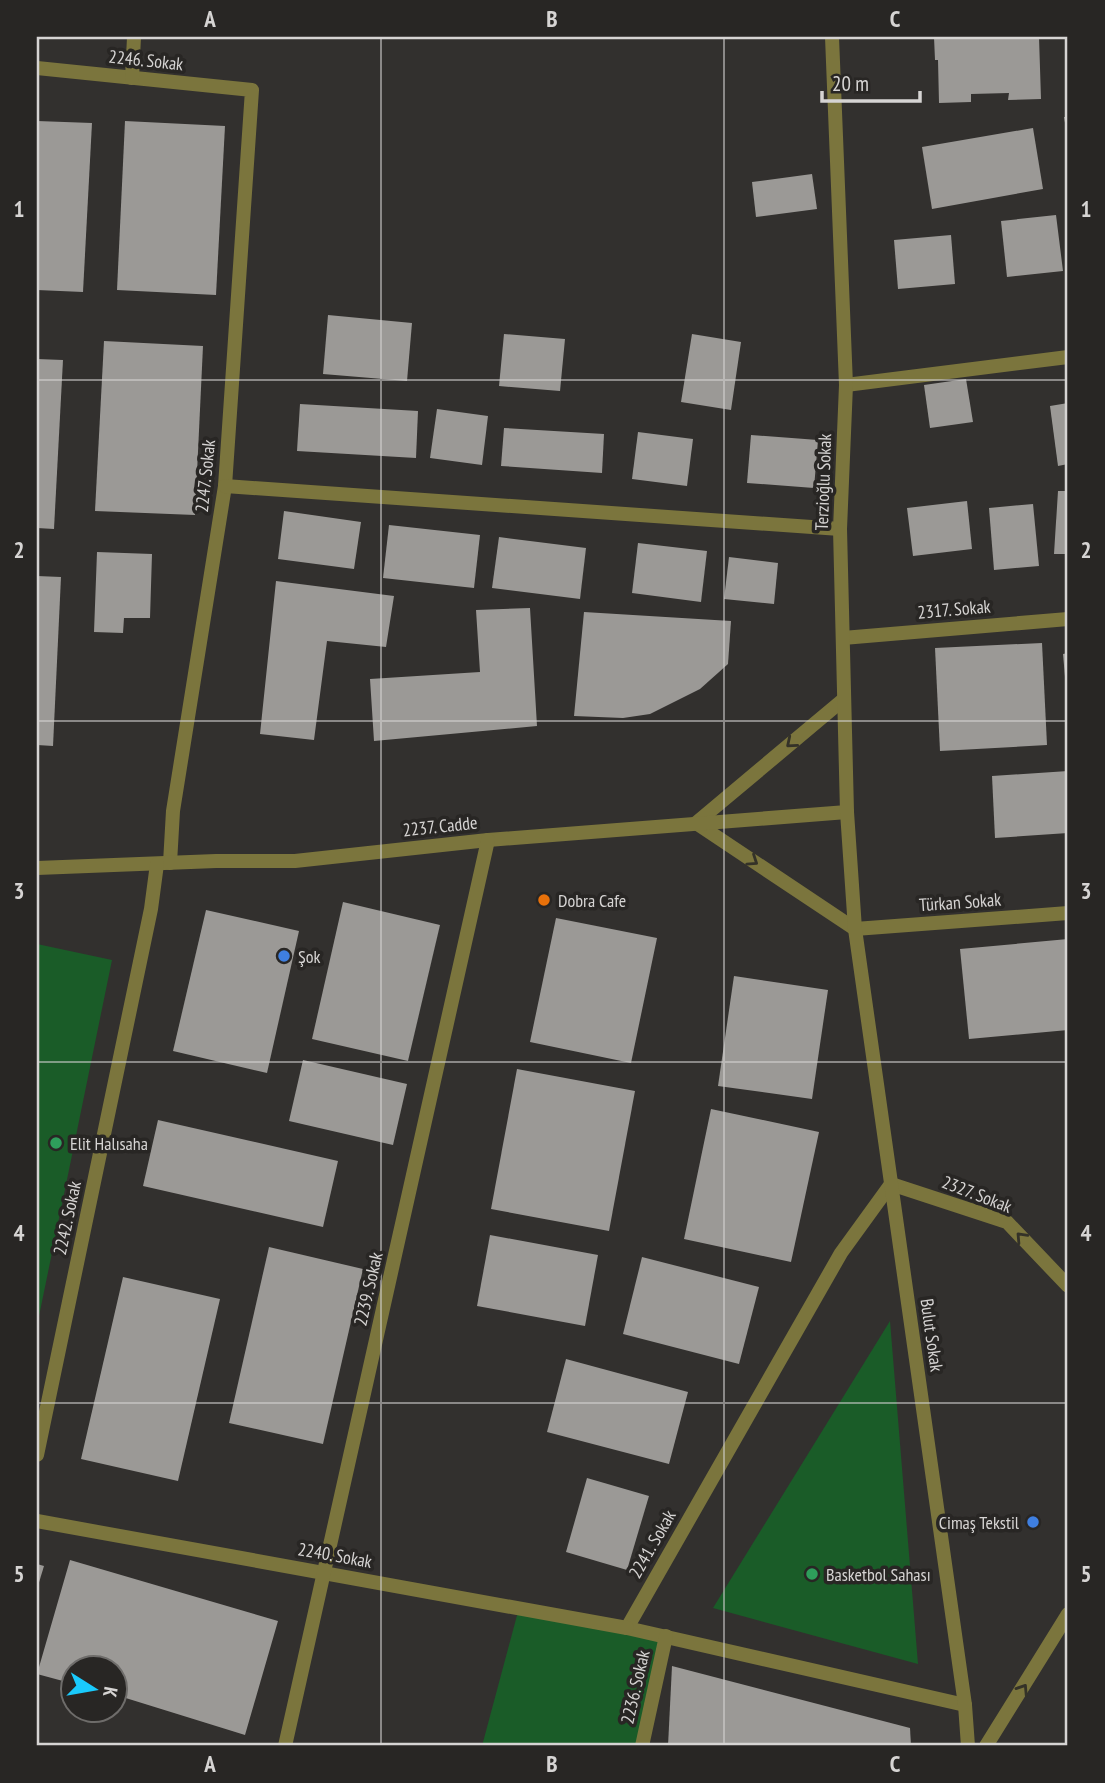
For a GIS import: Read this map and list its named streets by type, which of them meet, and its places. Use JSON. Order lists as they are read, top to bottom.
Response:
{
  "streets": {
    "street": [
      "2246. Sokak",
      "2247. Sokak",
      "Terzioğlu Sokak",
      "2317. Sokak",
      "2237. Cadde",
      "Türkan Sokak",
      "2327. Sokak",
      "2242. Sokak",
      "2239. Sokak",
      "Bulut Sokak",
      "2241. Sokak",
      "2240. Sokak",
      "2236. Sokak"
    ]
  },
  "crossings": [
    ["2246. Sokak", "2247. Sokak"],
    ["2247. Sokak", "2237. Cadde"],
    ["2247. Sokak", "2242. Sokak"],
    ["Terzioğlu Sokak", "2317. Sokak"],
    ["Terzioğlu Sokak", "2237. Cadde"],
    ["Terzioğlu Sokak", "Türkan Sokak"],
    ["Terzioğlu Sokak", "Bulut Sokak"],
    ["2237. Cadde", "2242. Sokak"],
    ["2237. Cadde", "2239. Sokak"],
    ["Türkan Sokak", "Bulut Sokak"],
    ["2327. Sokak", "Bulut Sokak"],
    ["2327. Sokak", "2241. Sokak"],
    ["2239. Sokak", "2240. Sokak"],
    ["Bulut Sokak", "2241. Sokak"],
    ["2241. Sokak", "2240. Sokak"]
  ],
  "one_way": ["2327. Sokak"],
  "places": [
    "Dobra Cafe",
    "Şok",
    "Elit Halısaha",
    "Cimaş Tekstil",
    "Basketbol Sahası"
  ],
  "scale_bar": "20 m",
  "north": "right",
  "grid": {
    "columns": ["A", "B", "C"],
    "rows": [
      "1",
      "2",
      "3",
      "4",
      "5"
    ]
  }
}
